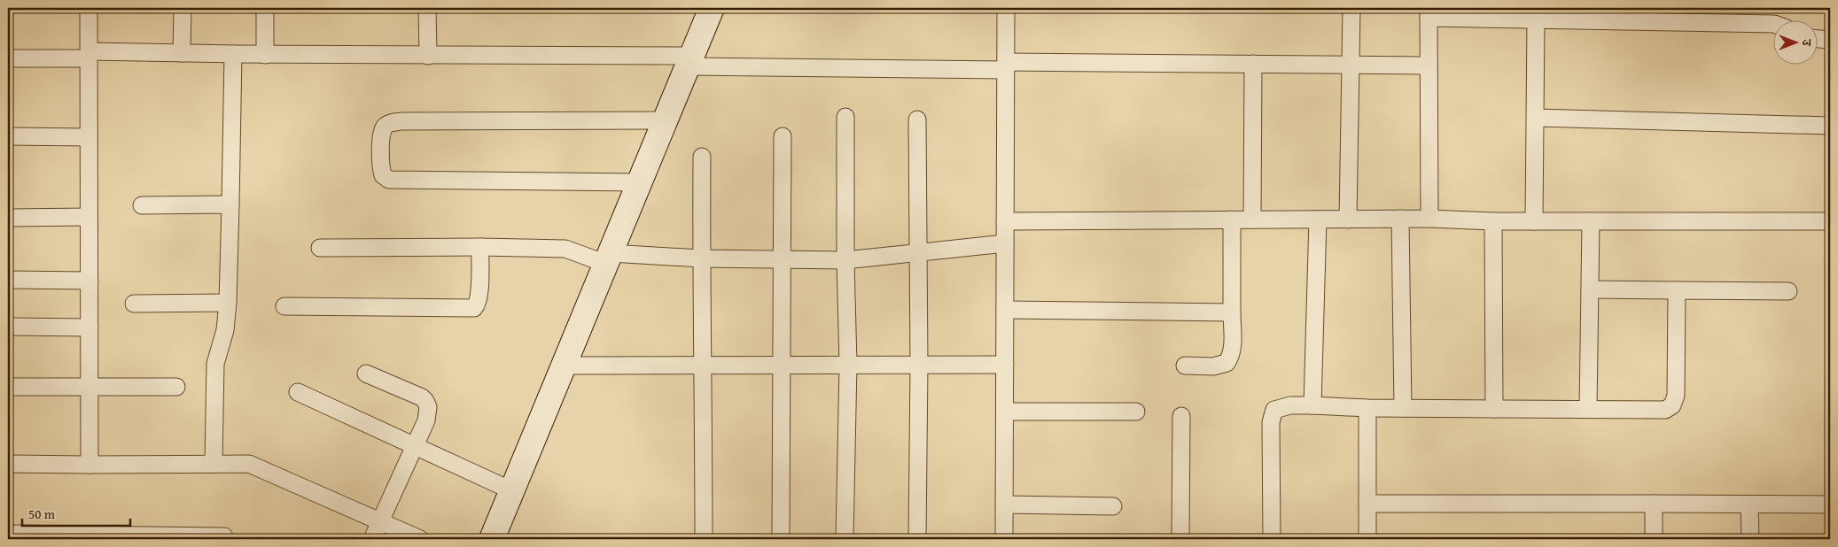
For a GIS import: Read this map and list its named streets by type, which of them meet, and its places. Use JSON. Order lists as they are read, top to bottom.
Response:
{
  "scale_bar": "50 m",
  "north": "right"
}
